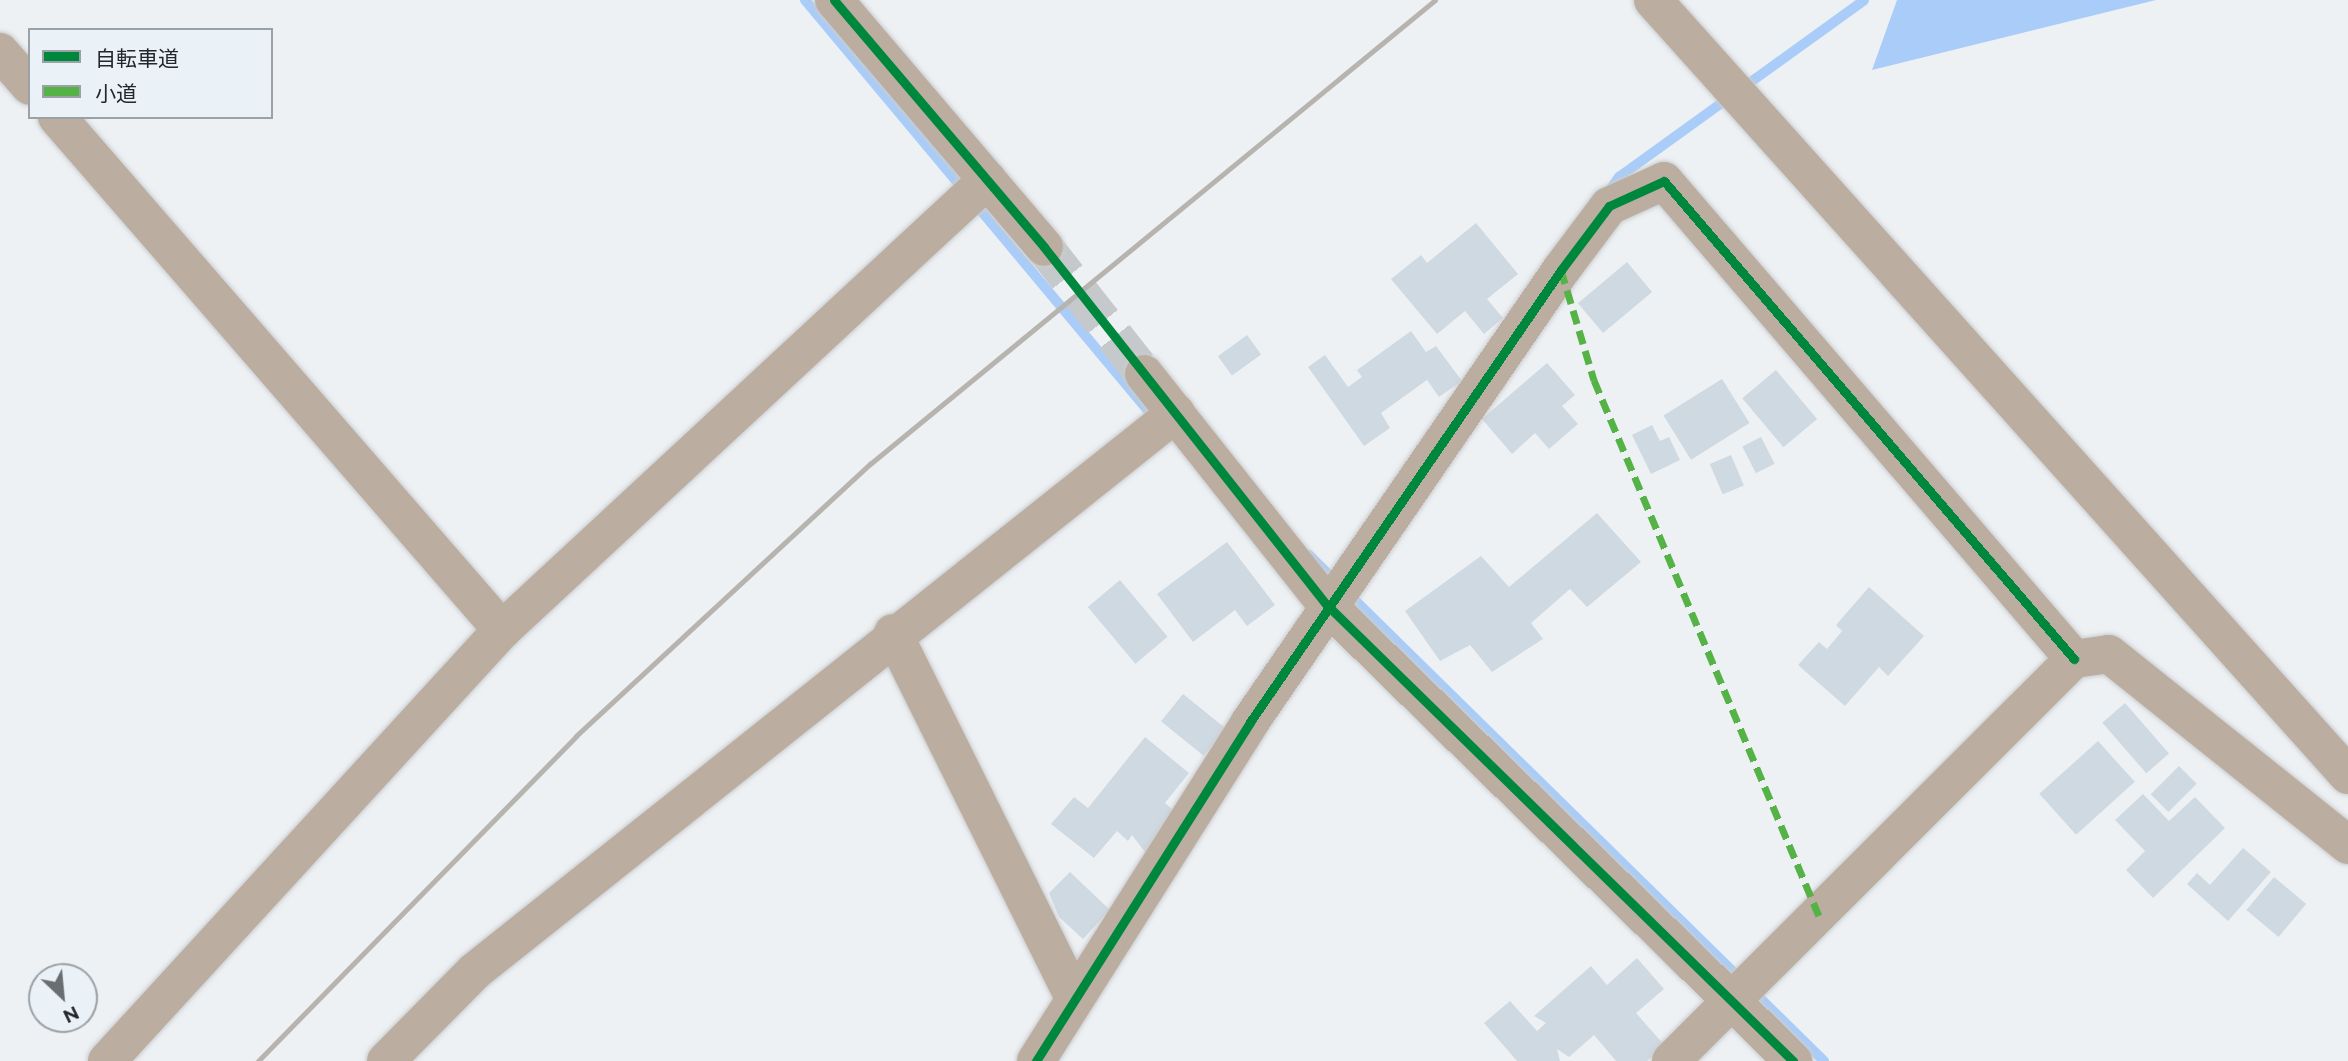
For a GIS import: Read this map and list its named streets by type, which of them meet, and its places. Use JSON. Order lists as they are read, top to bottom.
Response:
{
  "legend": ["自転車道", "小道"],
  "north": "bottom right"
}
